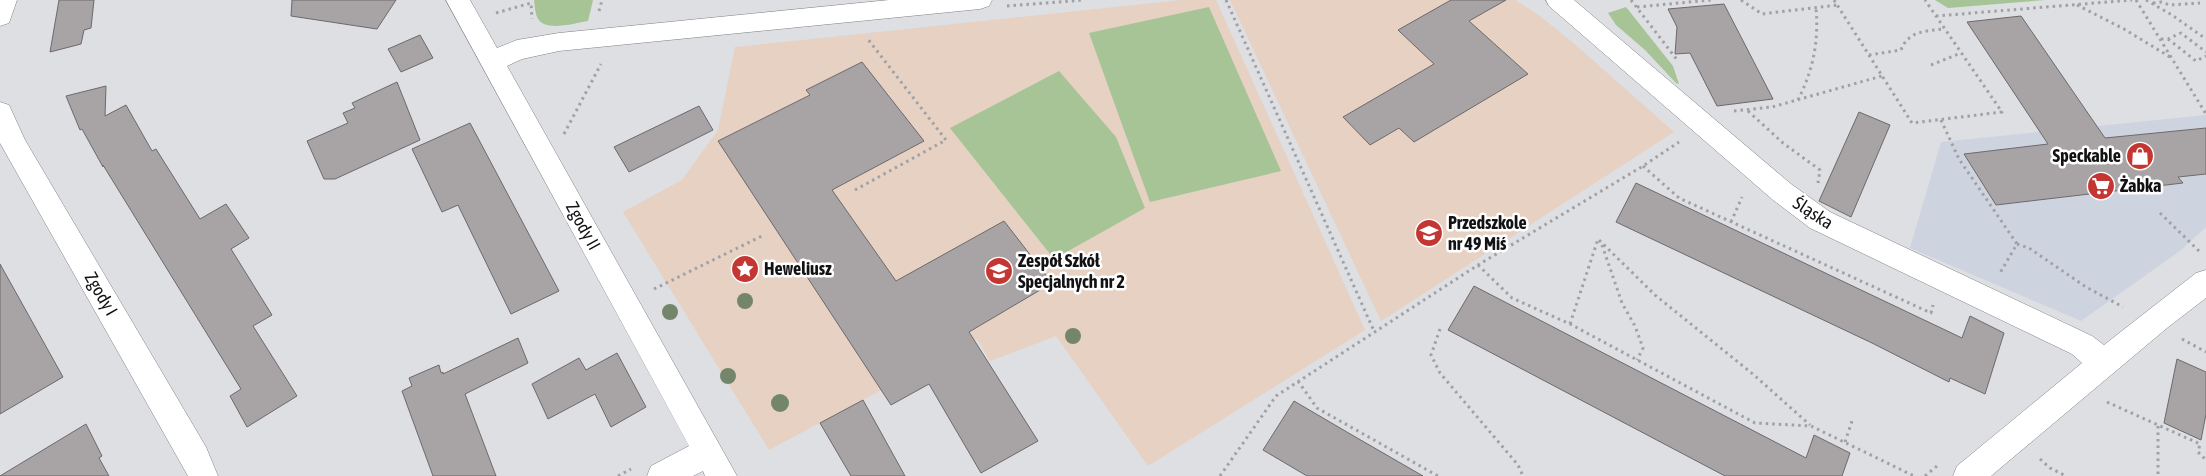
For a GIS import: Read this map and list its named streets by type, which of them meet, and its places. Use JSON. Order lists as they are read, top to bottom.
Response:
{
  "streets": {
    "street": ["Śląska", "Zgody II", "Zgody I"]
  },
  "places": {
    "shop": ["Speckable"],
    "supermarket": ["Żabka"],
    "school or university": ["Przedszkole nr 49 Miś", "Zespół Szkół Specjalnych nr 2"],
    "place": ["Heweliusz"]
  }
}
